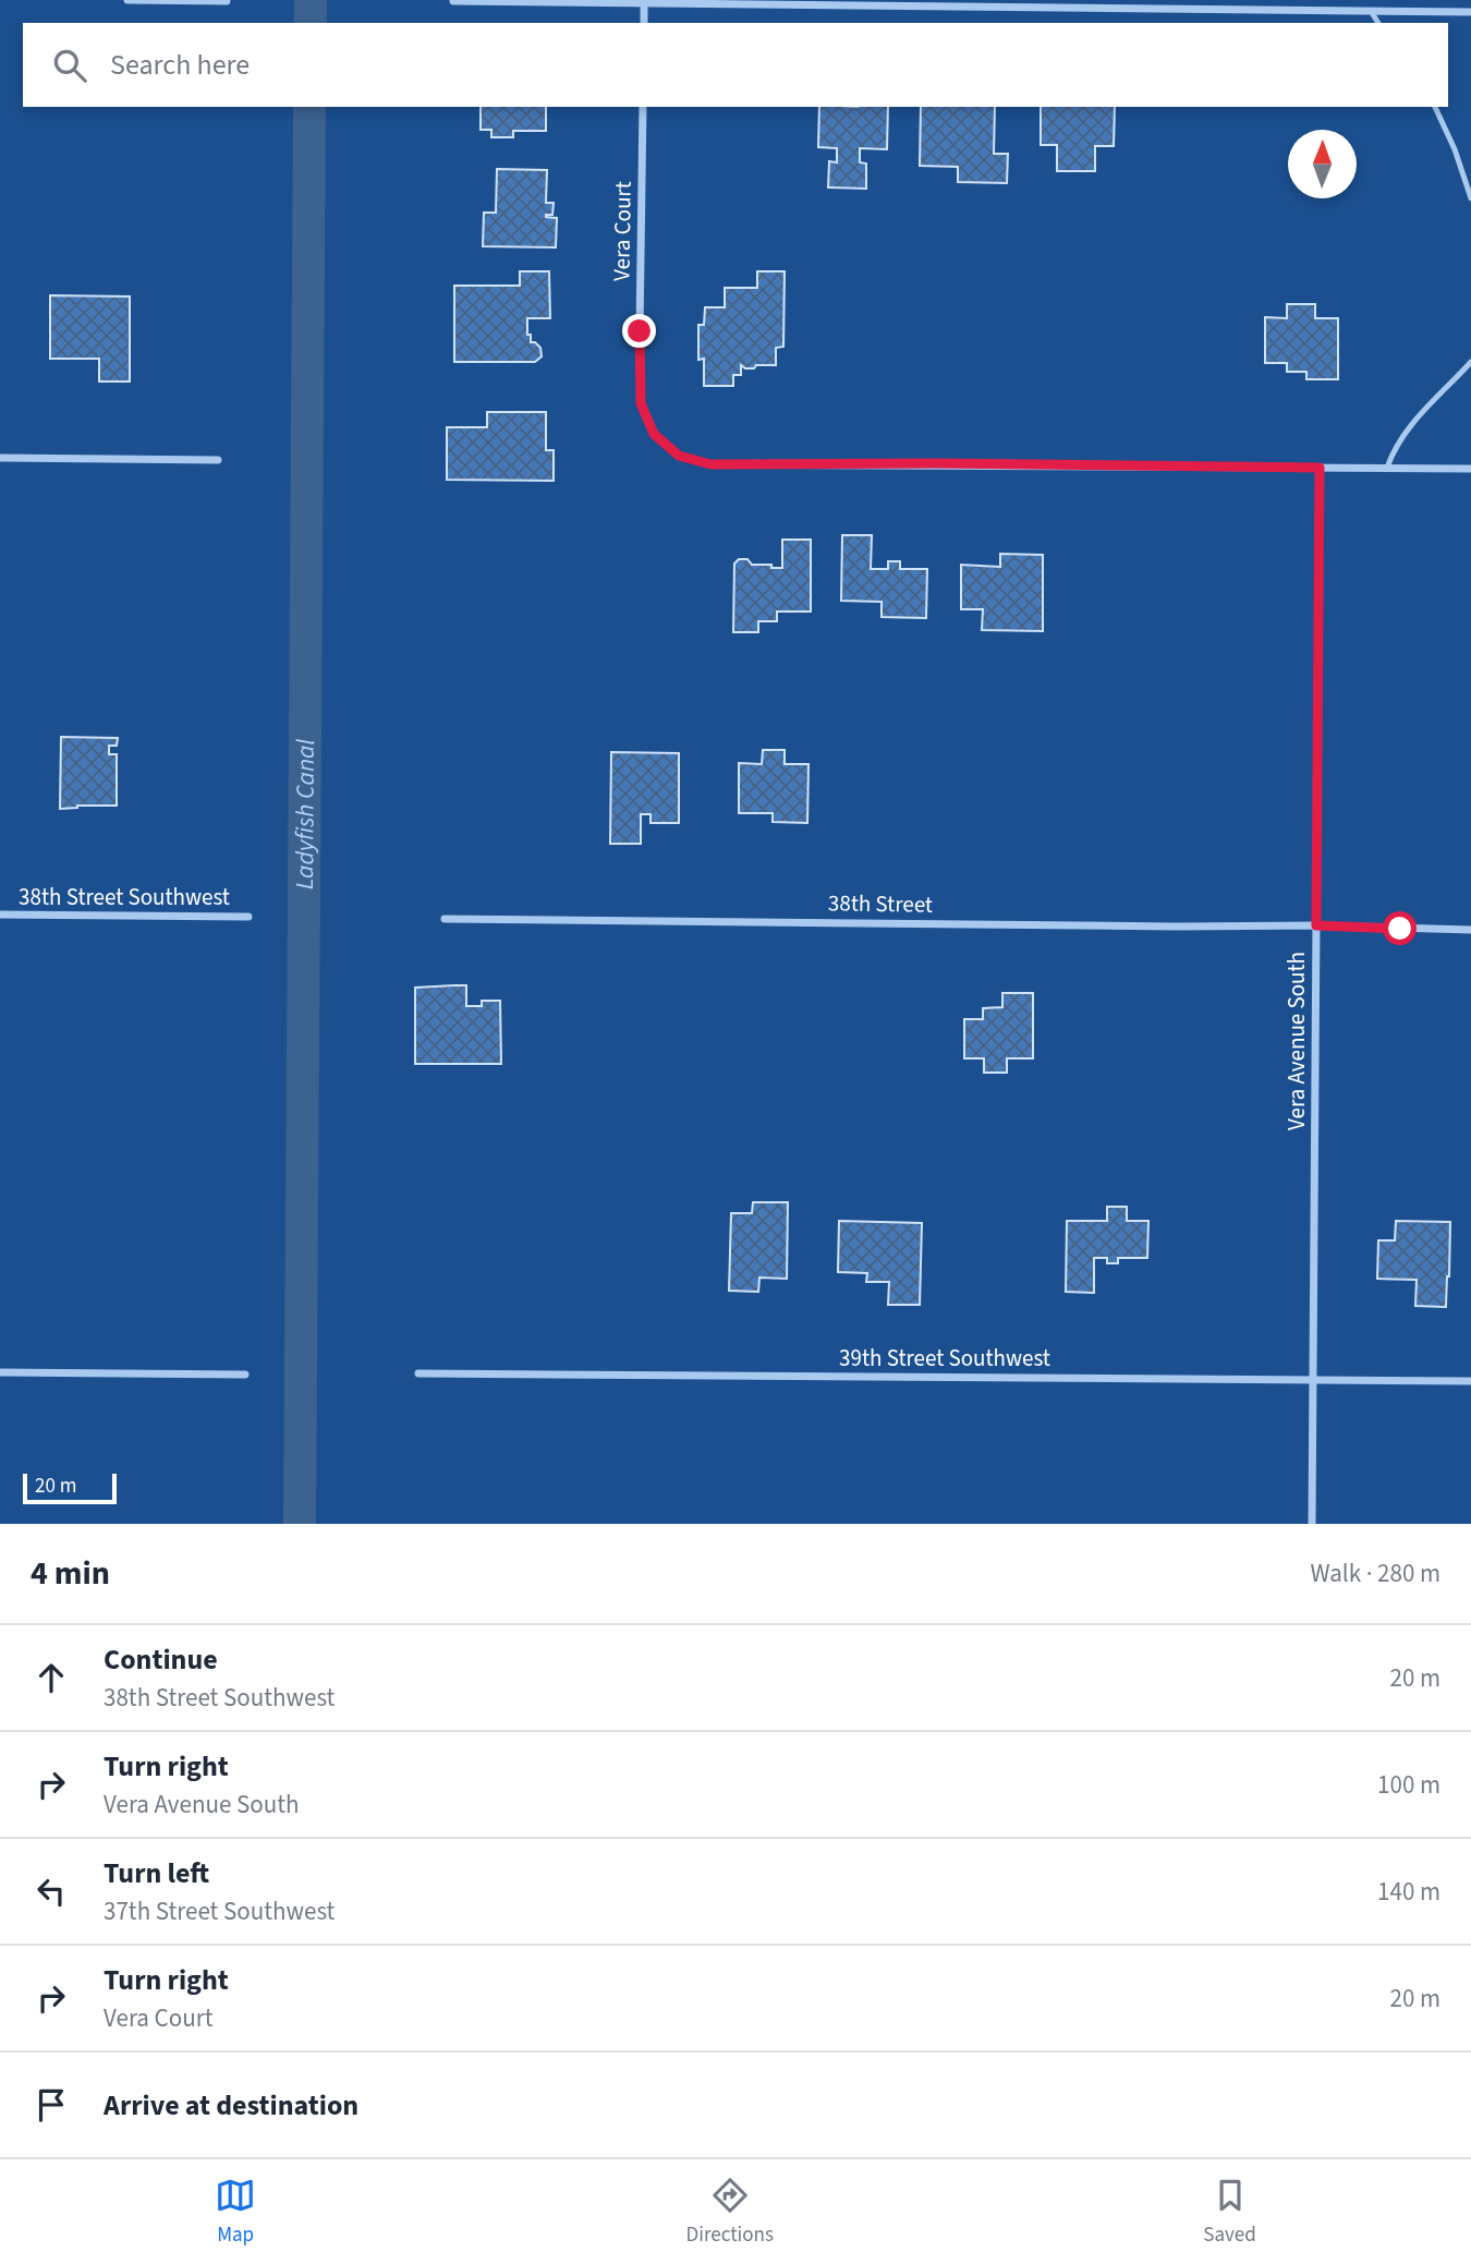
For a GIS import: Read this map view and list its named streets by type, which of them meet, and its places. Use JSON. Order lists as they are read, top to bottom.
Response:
{
  "streets": {
    "street": [
      "Vera Court",
      "38th Street Southwest",
      "38th Street",
      "Vera Avenue South",
      "39th Street Southwest"
    ]
  },
  "crossings": [
    ["Vera Court", "Vera Avenue South"],
    ["38th Street", "Vera Avenue South"],
    ["Vera Avenue South", "39th Street Southwest"]
  ],
  "water": ["Ladyfish Canal"],
  "scale_bar": "20 m",
  "north": "top",
  "page": {
    "search": "Search here",
    "scale": "20 m",
    "heading": ["4 min", "Walk · 280 m"],
    "list": [
      ["Continue", "38th Street Southwest", "20 m"],
      ["Turn right", "Vera Avenue South", "100 m"],
      ["Turn left", "37th Street Southwest", "140 m"],
      ["Turn right", "Vera Court", "20 m"],
      "Arrive at destination"
    ],
    "nav": ["Map", "Directions", "Saved"]
  }
}
